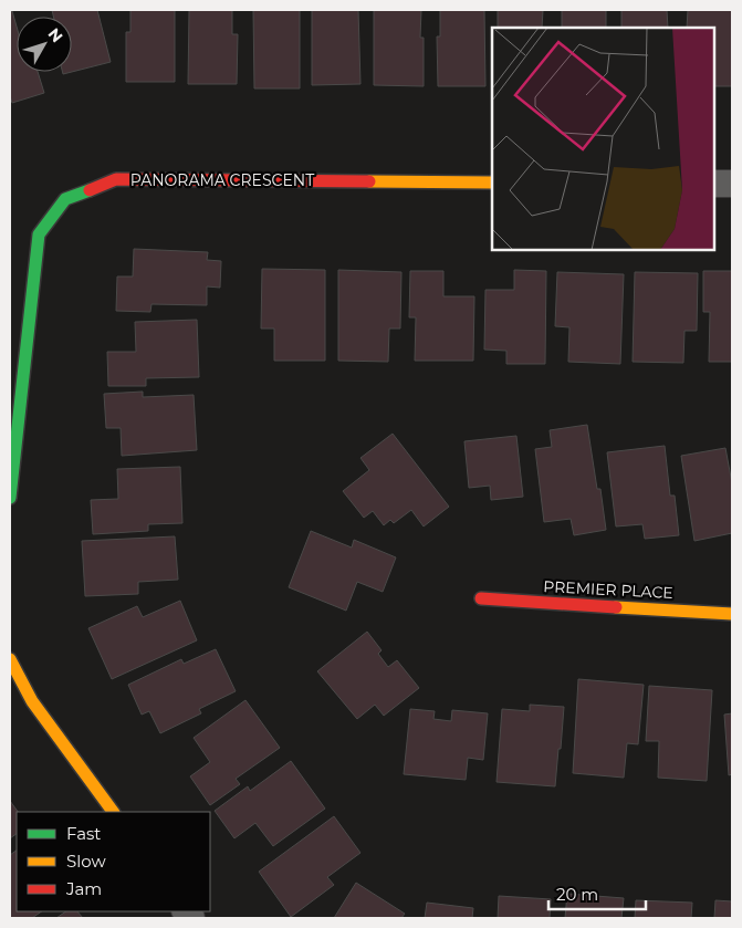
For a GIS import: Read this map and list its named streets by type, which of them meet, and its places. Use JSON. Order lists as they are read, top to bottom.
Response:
{
  "streets": {
    "street": ["PANORAMA CRESCENT", "PREMIER PLACE"]
  },
  "legend": ["Fast", "Slow", "Jam"],
  "scale_bar": "20 m",
  "north": "top right"
}
